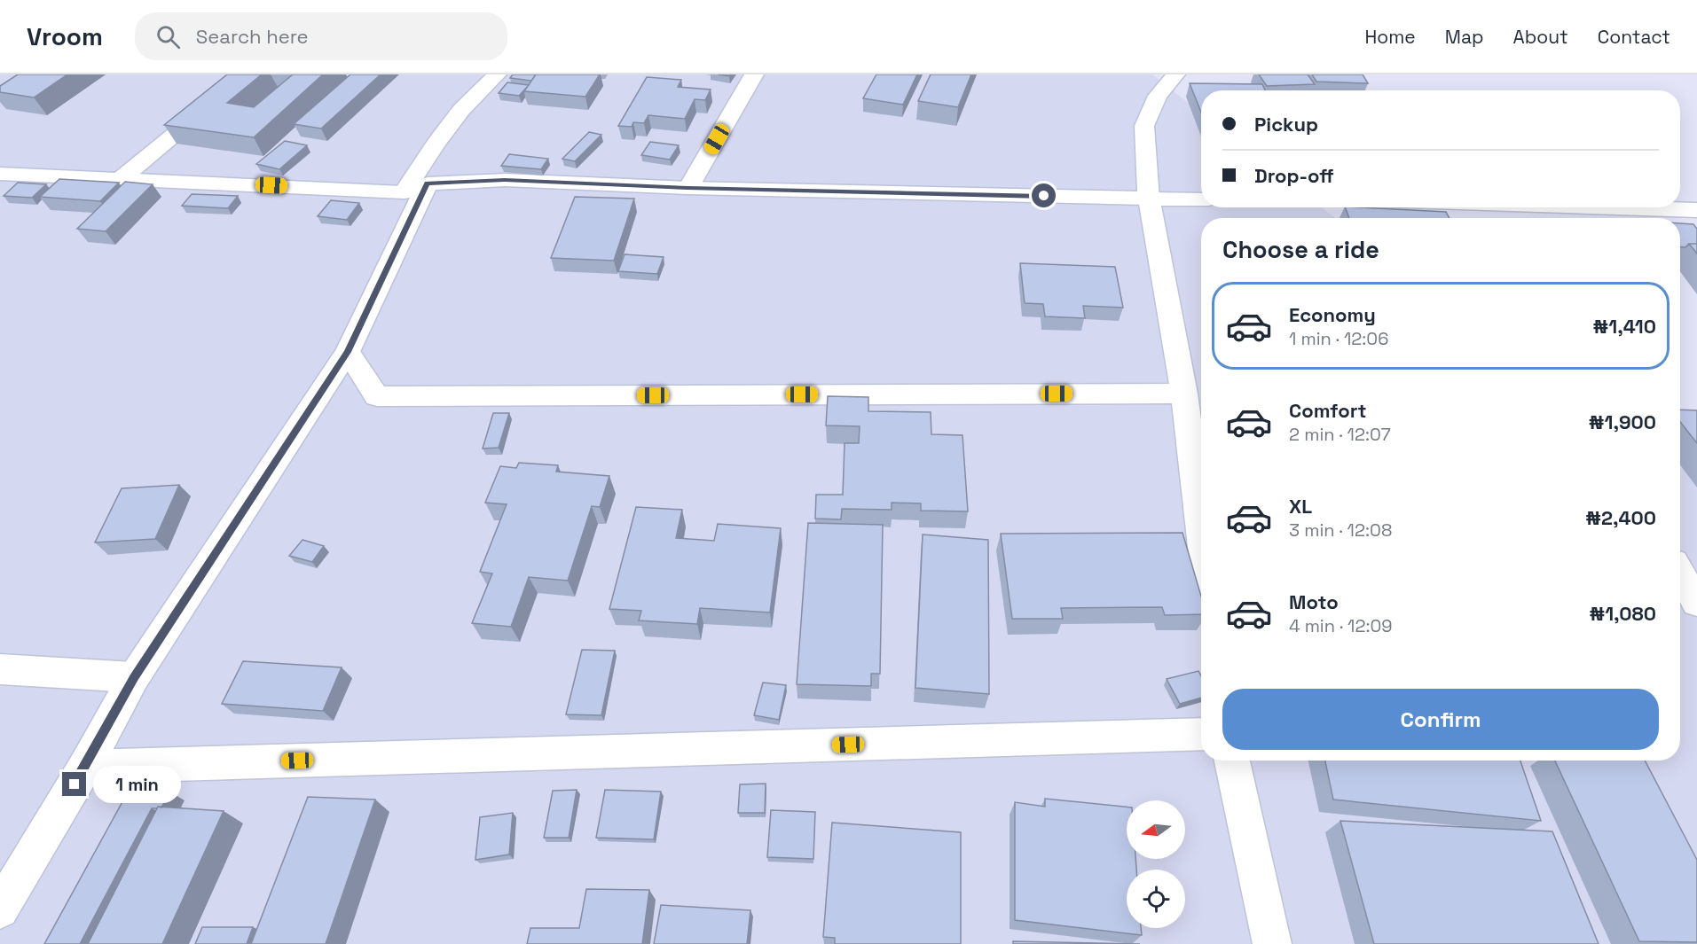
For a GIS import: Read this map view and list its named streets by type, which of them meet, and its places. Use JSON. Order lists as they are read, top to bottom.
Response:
{
  "north": "left",
  "page": {
    "header": "Vroom",
    "search": "Search here",
    "nav": [
      "Home",
      "Map",
      "About",
      "Contact"
    ],
    "banner": ["Pickup", "Drop-off"],
    "heading": "Choose a ride",
    "list": [
      {
        "name": "Economy",
        "note": "1 min · 12:06",
        "value": "₦1,410"
      },
      {
        "name": "Comfort",
        "note": "2 min · 12:07",
        "value": "₦1,900"
      },
      {
        "name": "XL",
        "note": "3 min · 12:08",
        "value": "₦2,400"
      },
      {
        "name": "Moto",
        "note": "4 min · 12:09",
        "value": "₦1,080"
      }
    ],
    "buttons": "Confirm",
    "bubble": "1 min"
  }
}
